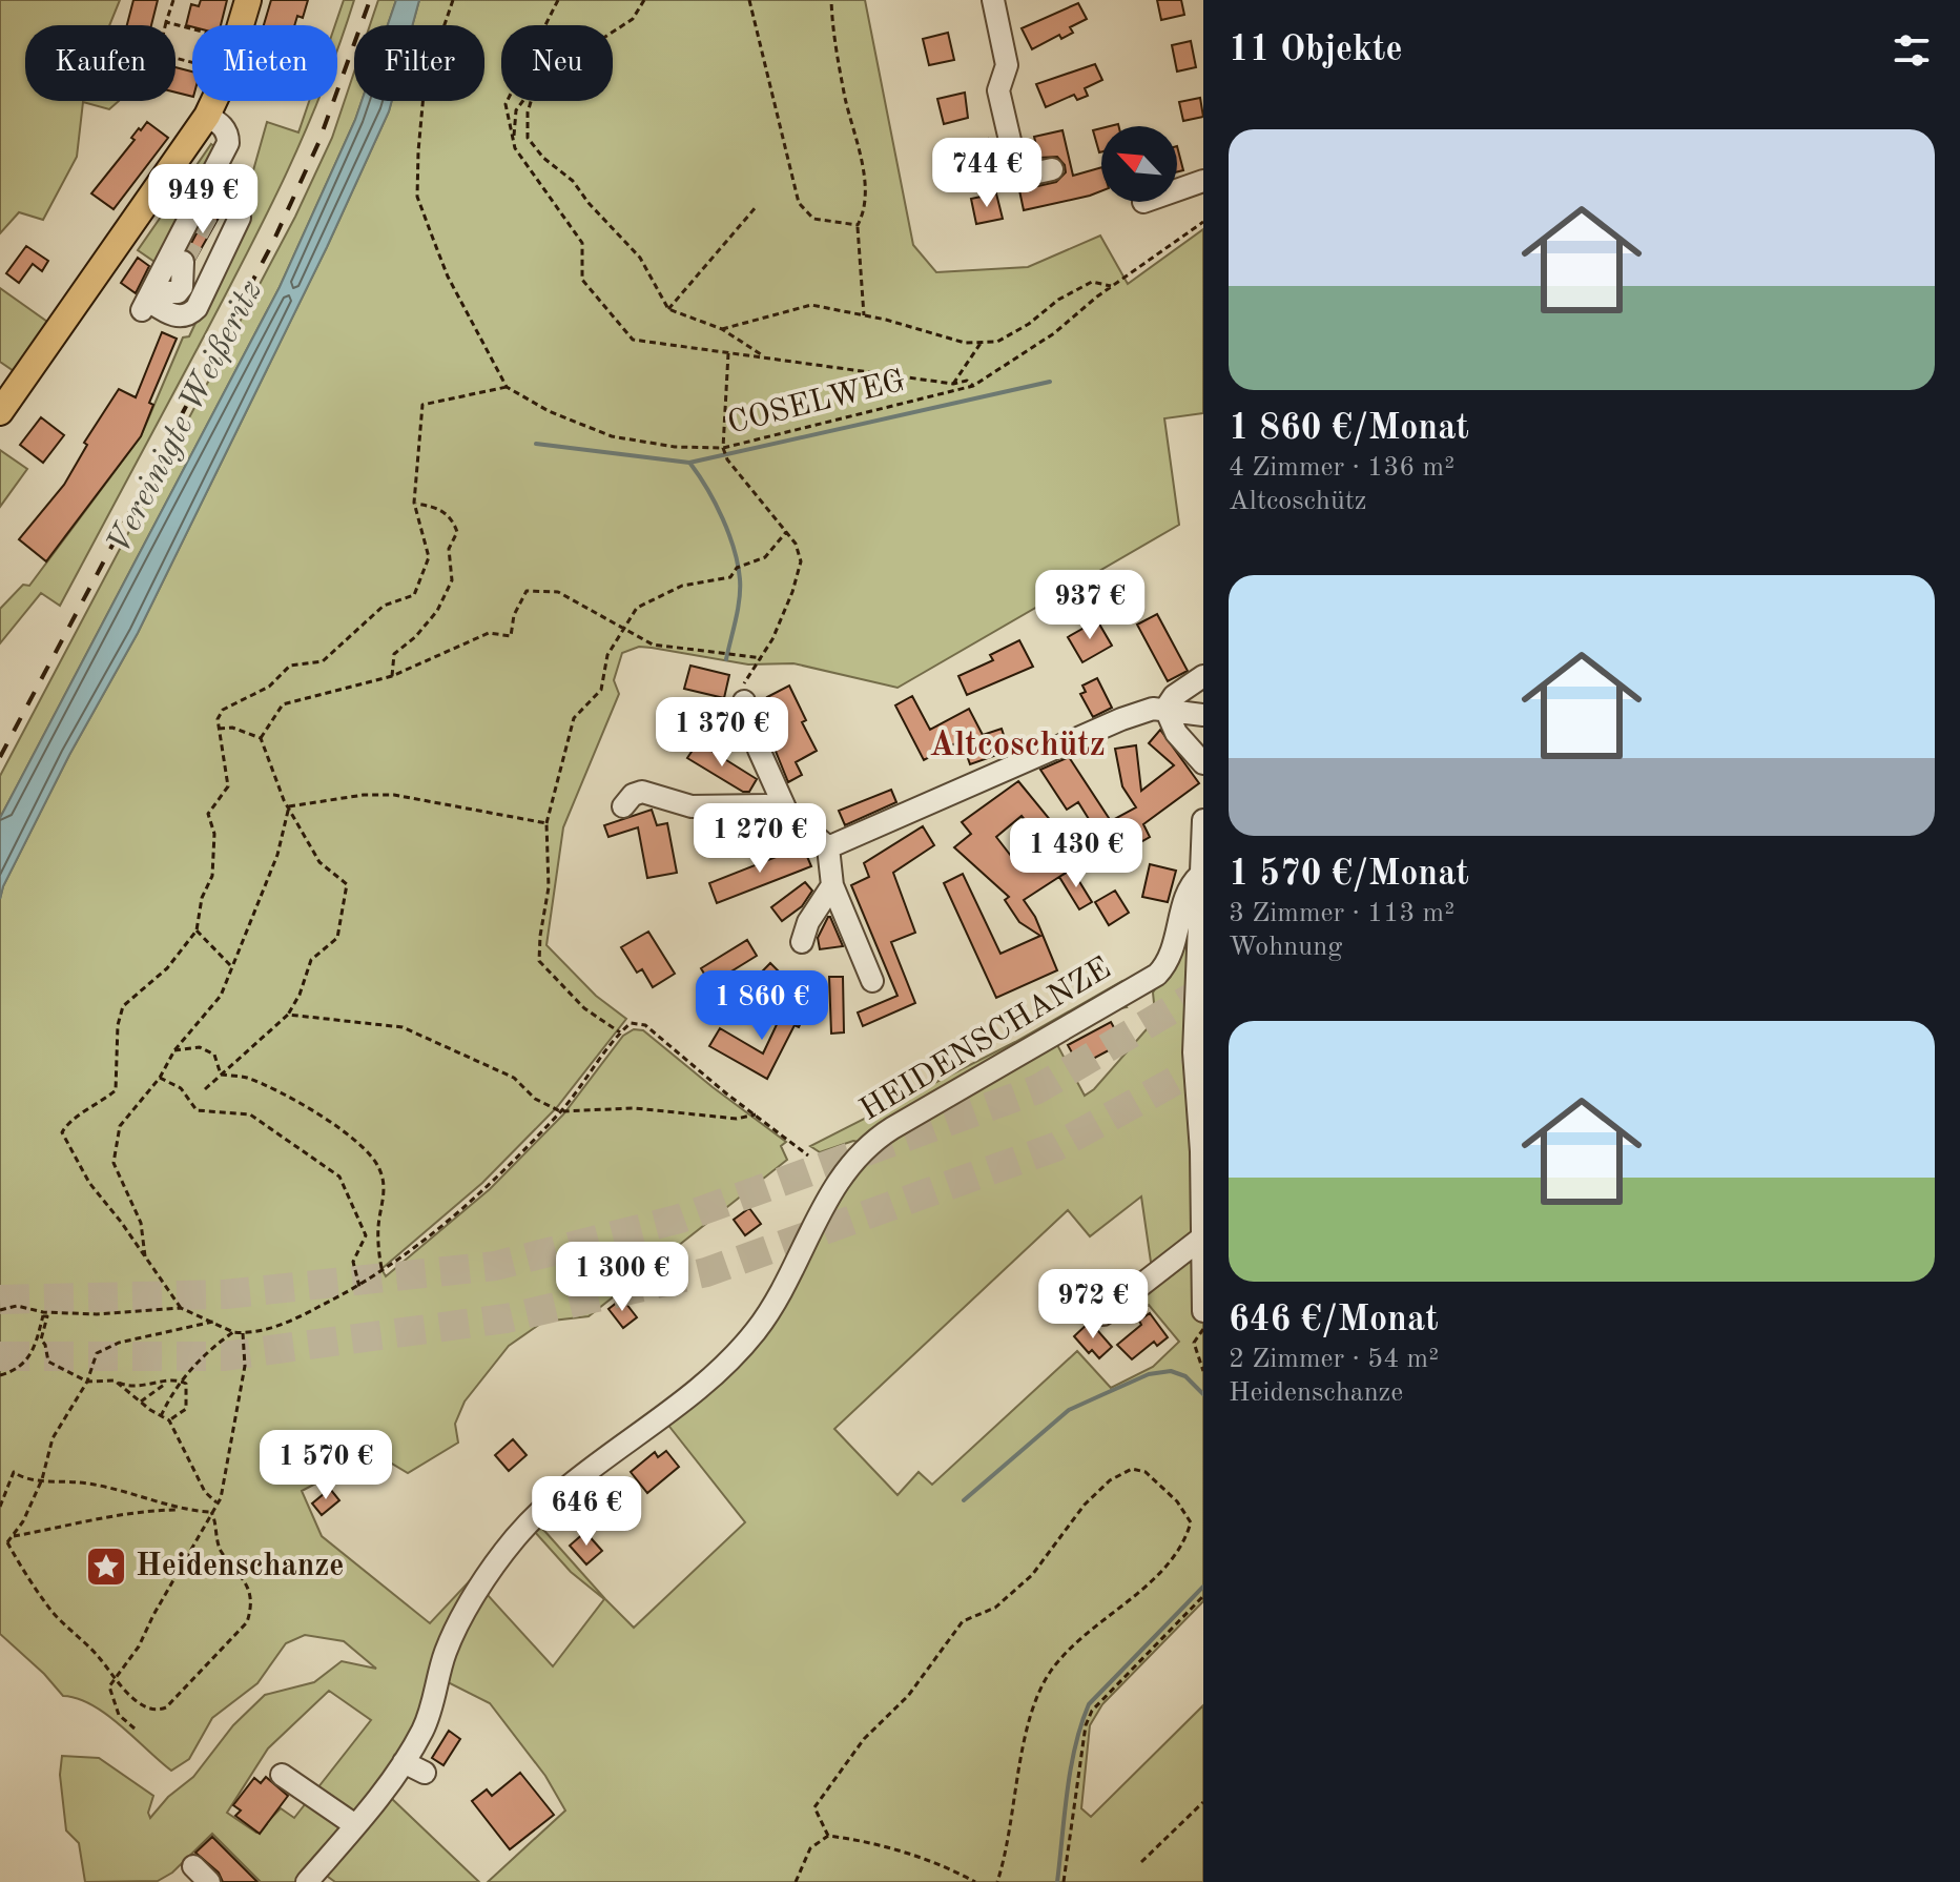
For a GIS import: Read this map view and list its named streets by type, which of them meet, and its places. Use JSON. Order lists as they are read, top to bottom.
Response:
{
  "streets": {
    "street": ["HEIDENSCHANZE"],
    "path": ["COSELWEG"]
  },
  "districts": ["Altcoschütz"],
  "water": ["Vereinigte Weißeritz"],
  "places": {
    "place": ["Heidenschanze"]
  },
  "north": "top left",
  "page": {
    "heading": "11 Objekte",
    "chip": [
      "Kaufen",
      "Mieten",
      "Filter",
      "Neu"
    ],
    "list": [
      {
        "name": "1 860 €/Monat",
        "note": "4 Zimmer · 136 m² · Altcoschütz"
      },
      {
        "name": "1 570 €/Monat",
        "note": "3 Zimmer · 113 m² · Wohnung"
      },
      {
        "name": "646 €/Monat",
        "note": "2 Zimmer · 54 m² · Heidenschanze"
      }
    ],
    "price": [
      "744 €",
      "949 €",
      "937 €",
      "1 370 €",
      "1 270 €",
      "1 430 €",
      "1 860 €",
      "1 300 €",
      "972 €",
      "1 570 €",
      "646 €"
    ]
  }
}
